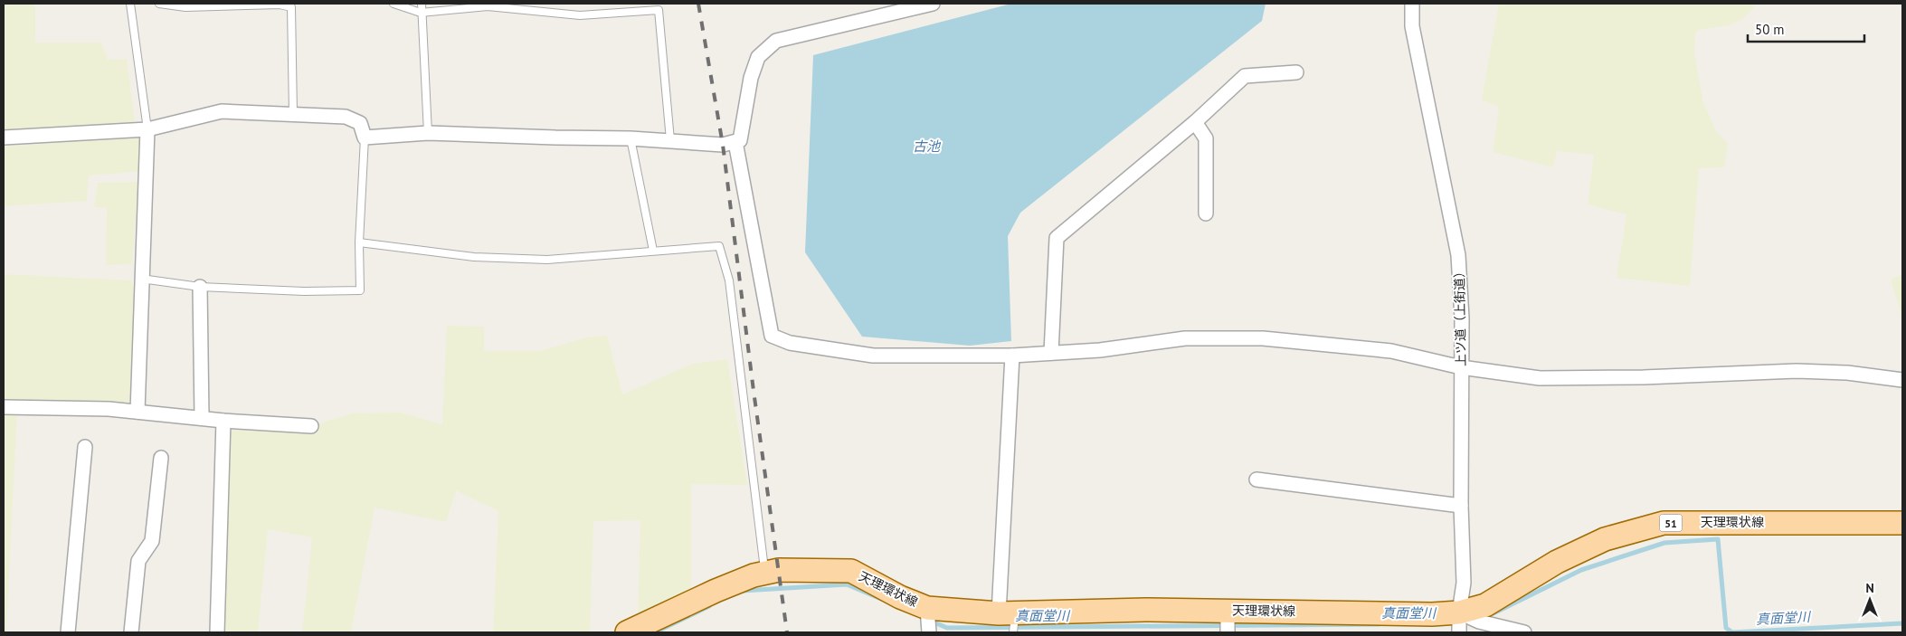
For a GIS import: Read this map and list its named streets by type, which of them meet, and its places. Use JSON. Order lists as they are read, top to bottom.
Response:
{
  "streets": {
    "main road": ["天理環状線", "51"],
    "street": ["上ツ道（上街道）"]
  },
  "crossings": [
    ["上ツ道（上街道）", "天理環状線"]
  ],
  "water": ["古池", "真面堂川"],
  "scale_bar": "50 m",
  "north": "top"
}
